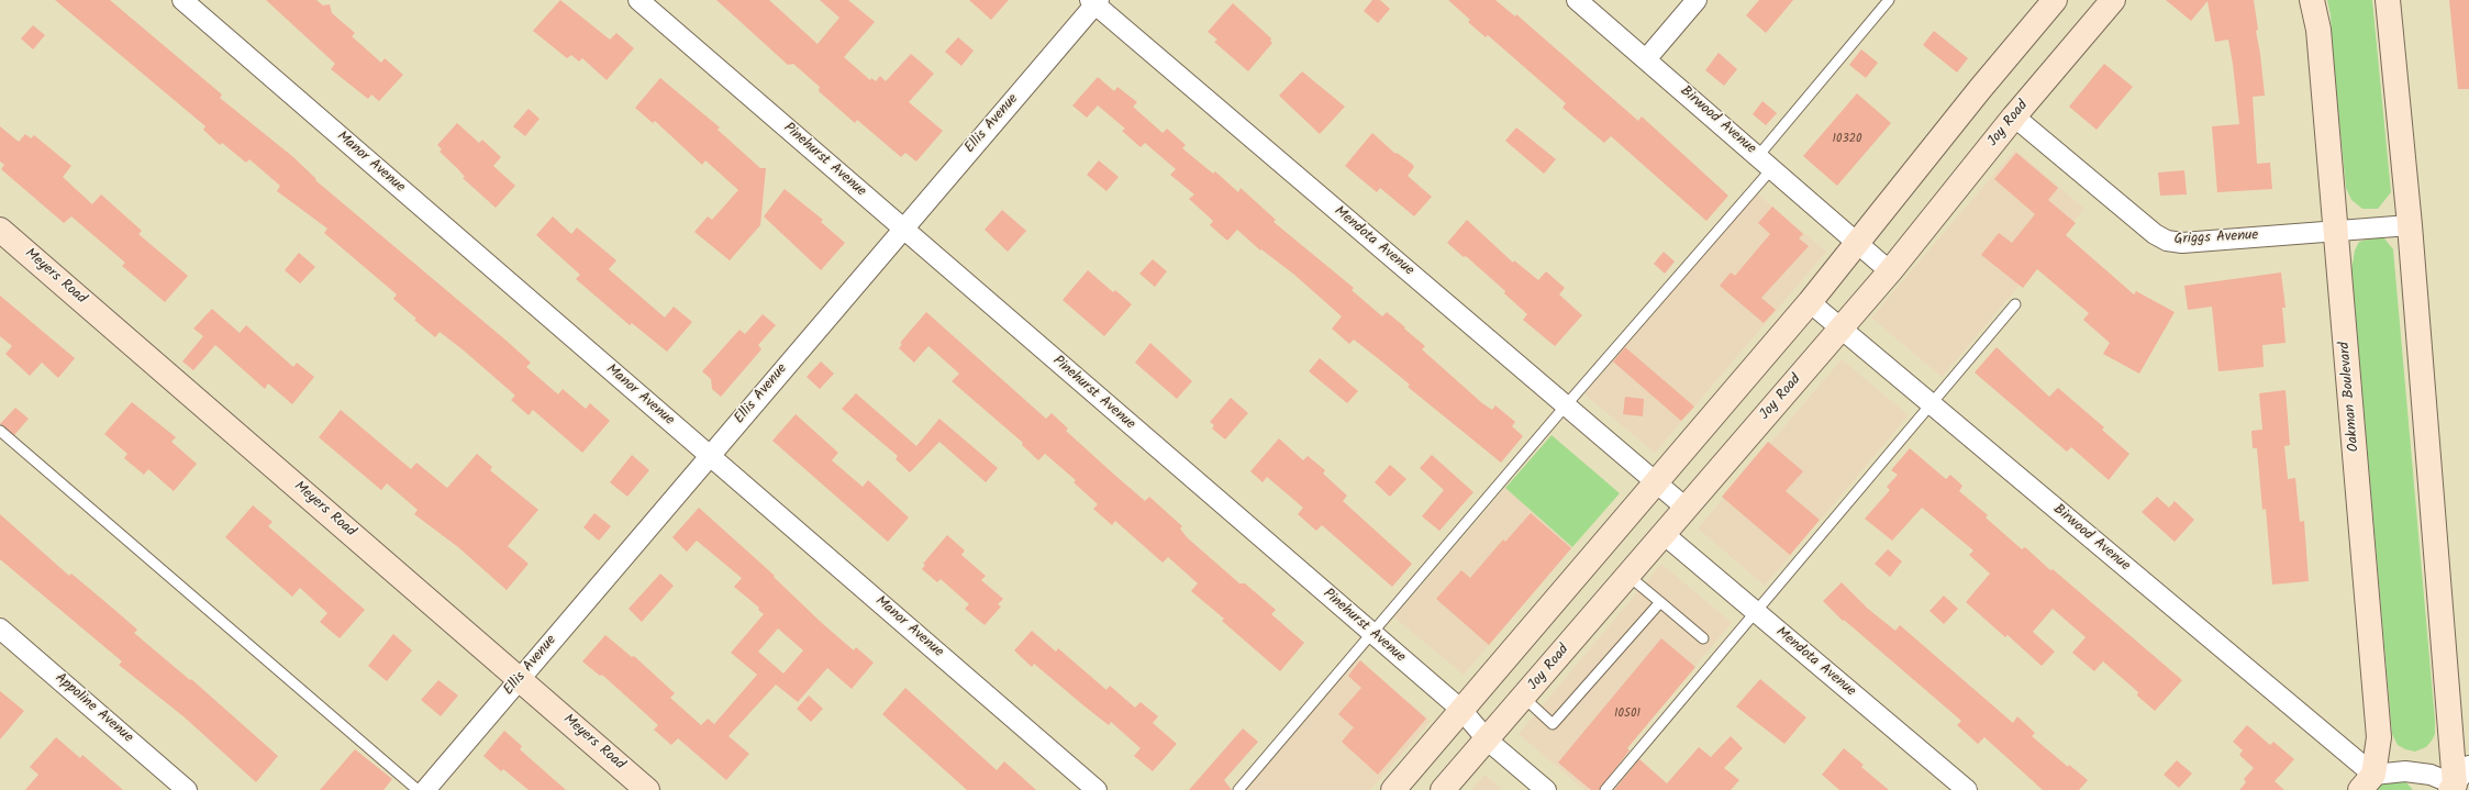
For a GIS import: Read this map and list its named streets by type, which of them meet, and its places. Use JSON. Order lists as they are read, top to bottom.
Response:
{
  "streets": {
    "street": [
      "Birwood Avenue",
      "Ellis Avenue",
      "Joy Road",
      "Pinehurst Avenue",
      "Manor Avenue",
      "Griggs Avenue",
      "Mendota Avenue",
      "Meyers Road",
      "Oakman Boulevard",
      "Appoline Avenue"
    ]
  },
  "crossings": [
    ["Birwood Avenue", "Joy Road"],
    ["Birwood Avenue", "Oakman Boulevard"],
    ["Ellis Avenue", "Pinehurst Avenue"],
    ["Ellis Avenue", "Manor Avenue"],
    ["Ellis Avenue", "Mendota Avenue"],
    ["Ellis Avenue", "Meyers Road"],
    ["Joy Road", "Pinehurst Avenue"],
    ["Joy Road", "Griggs Avenue"],
    ["Joy Road", "Mendota Avenue"],
    ["Griggs Avenue", "Oakman Boulevard"]
  ],
  "house_numbers": ["10320", "10501"]
}
